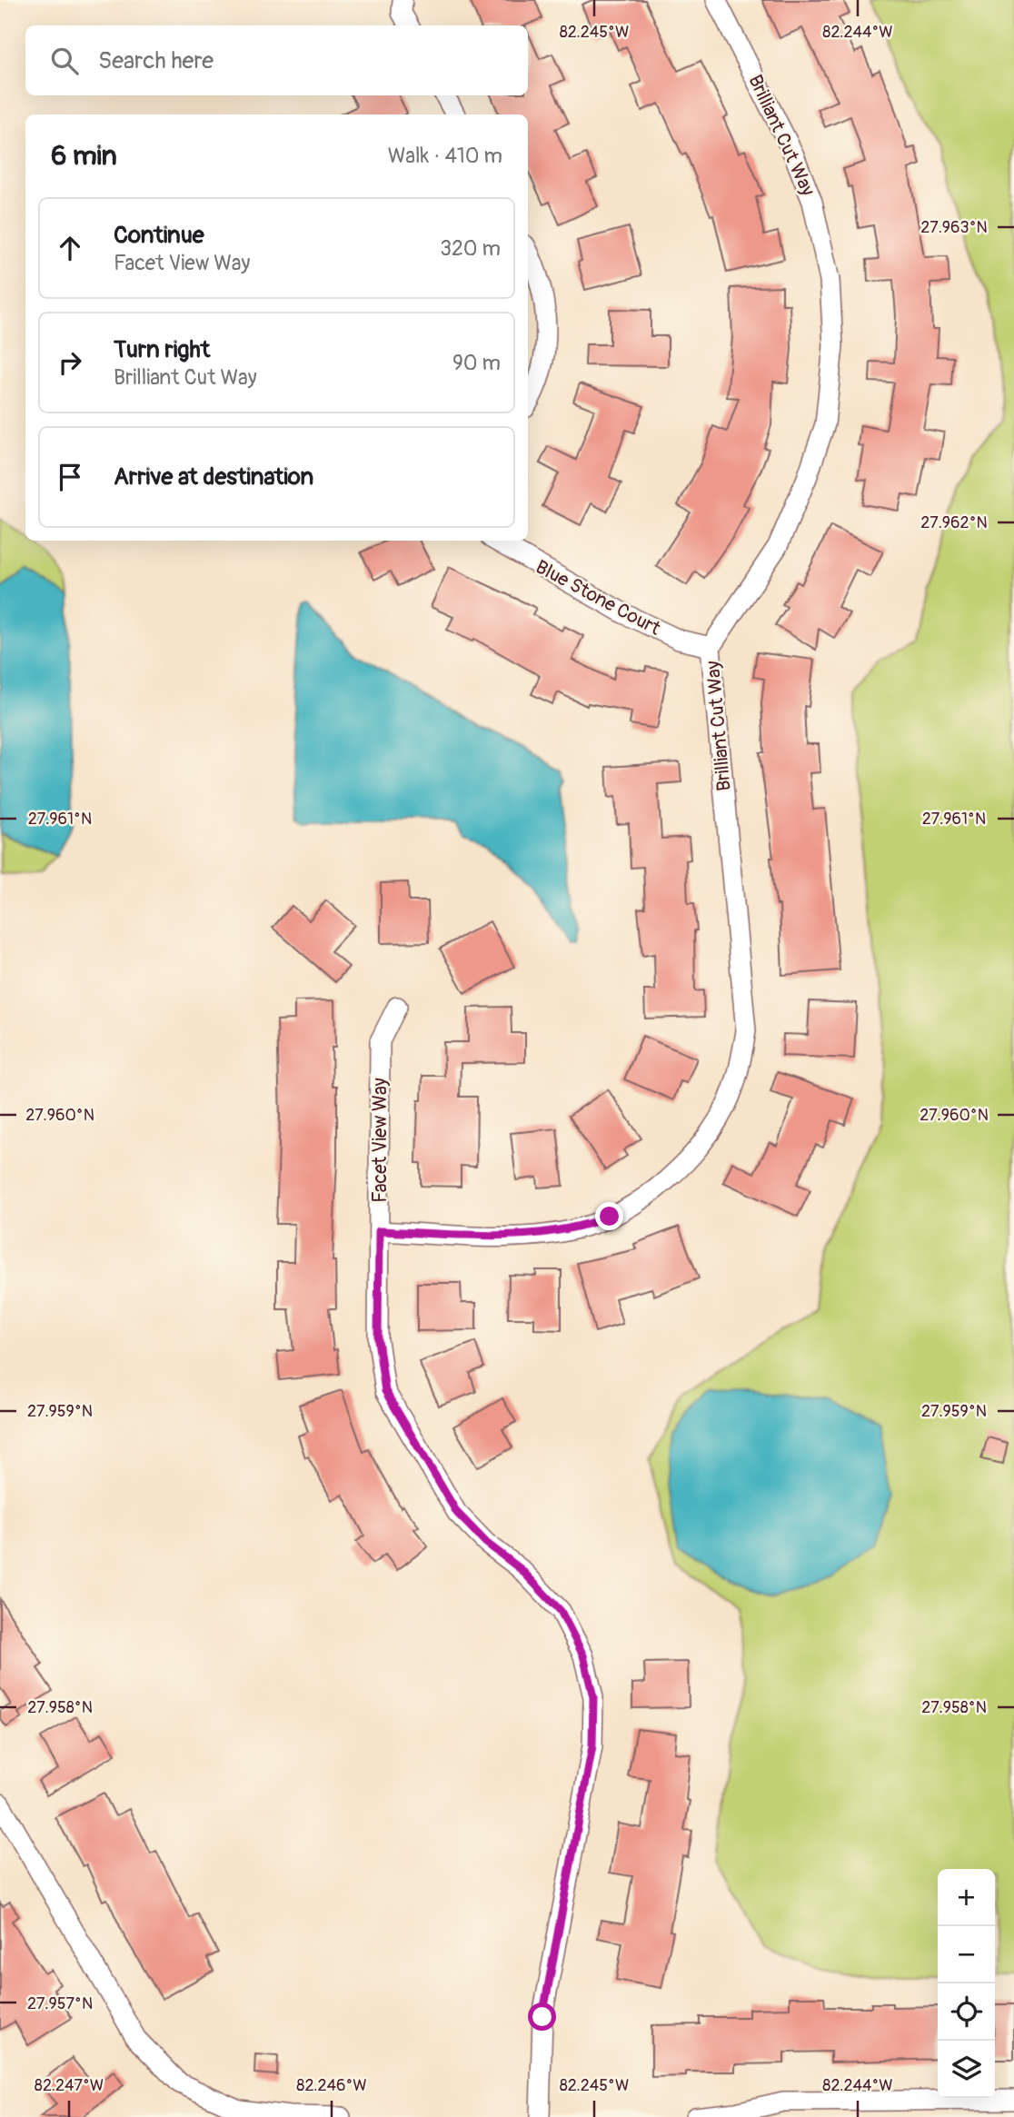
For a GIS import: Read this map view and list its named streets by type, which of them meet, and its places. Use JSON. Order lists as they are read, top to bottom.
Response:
{
  "streets": {
    "street": ["Brilliant Cut Way", "Blue Stone Court", "Facet View Way"]
  },
  "crossings": [
    ["Brilliant Cut Way", "Blue Stone Court"],
    ["Brilliant Cut Way", "Facet View Way"]
  ],
  "page": {
    "search": "Search here",
    "heading": ["6 min", "Walk · 410 m"],
    "list": [
      ["Continue", "Facet View Way", "320 m"],
      ["Turn right", "Brilliant Cut Way", "90 m"],
      "Arrive at destination"
    ],
    "map_buttons": ["+", "−"]
  },
  "coordinates": [
    "82.245°W",
    "82.244°W",
    "27.963°N",
    "27.962°N",
    "27.961°N",
    "27.960°N",
    "27.959°N",
    "27.958°N",
    "27.957°N",
    "82.247°W",
    "82.246°W"
  ]
}
